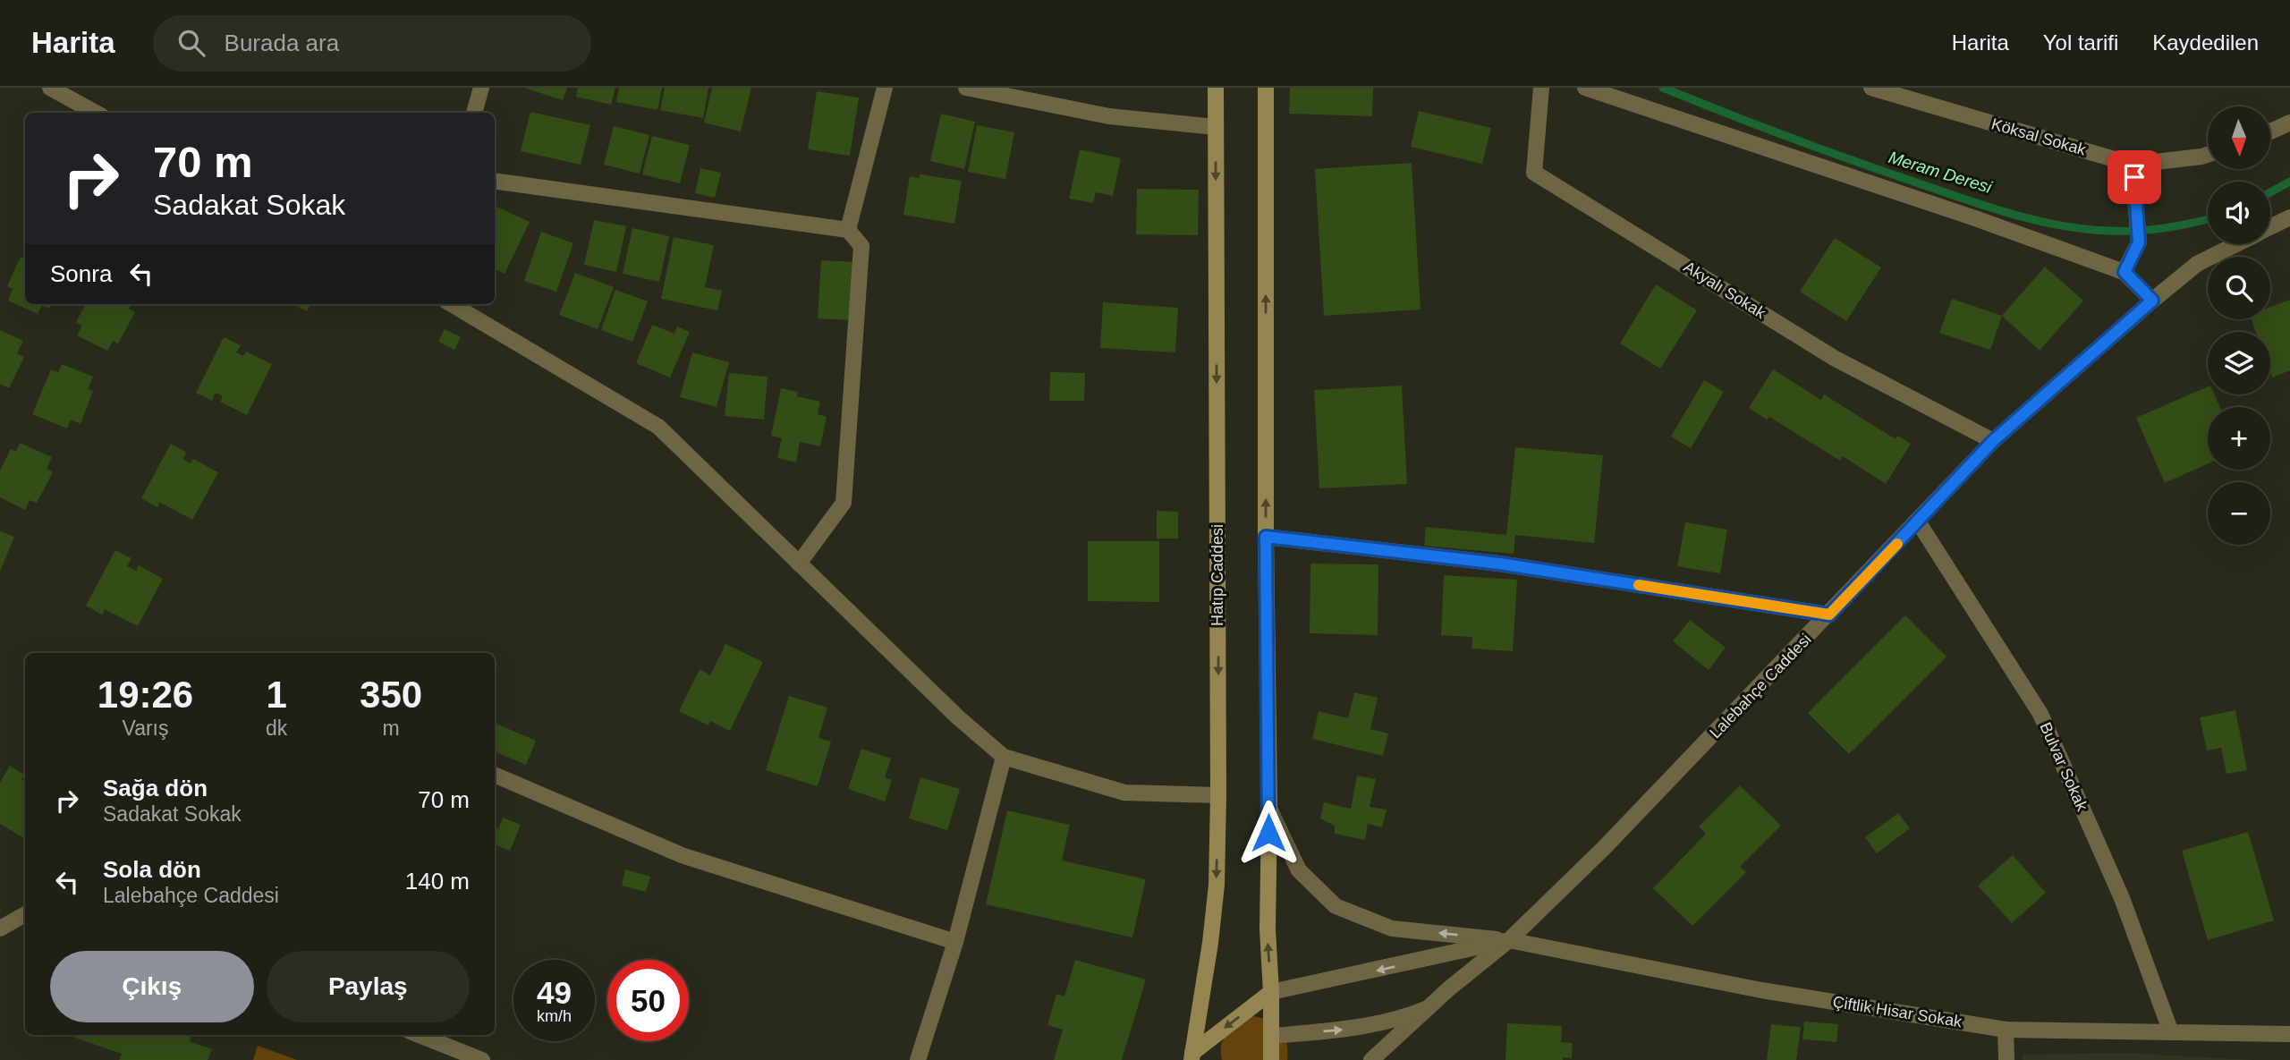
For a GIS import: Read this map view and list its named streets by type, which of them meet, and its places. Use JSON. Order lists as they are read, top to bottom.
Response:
{
  "streets": {
    "main road": ["Hatıp Caddesi"],
    "street": [
      "Köksal Sokak",
      "Akyalı Sokak",
      "Lalebahçe Caddesi",
      "Bulvar Sokak",
      "Çiftlik Hisar Sokak"
    ]
  },
  "crossings": [
    ["Akyalı Sokak", "Lalebahçe Caddesi"],
    ["Lalebahçe Caddesi", "Bulvar Sokak"],
    ["Lalebahçe Caddesi", "Çiftlik Hisar Sokak"],
    ["Bulvar Sokak", "Çiftlik Hisar Sokak"]
  ],
  "water": ["Meram Deresi"],
  "north": "bottom",
  "page": {
    "header": "Harita",
    "search": "Burada ara",
    "nav": ["Harita", "Yol tarifi", "Kaydedilen"],
    "map_buttons": ["+", "−"],
    "turn": ["70 m", "Sadakat Sokak"],
    "then": "Sonra",
    "eta": [
      "19:26",
      "Varış",
      "1",
      "dk",
      "350",
      "m"
    ],
    "list": [
      {
        "name": "Sağa dön",
        "note": "Sadakat Sokak",
        "value": "70 m"
      },
      {
        "name": "Sola dön",
        "note": "Lalebahçe Caddesi",
        "value": "140 m"
      }
    ],
    "buttons": ["Çıkış", "Paylaş"],
    "speed": "49 km/h",
    "limit": "50"
  }
}
